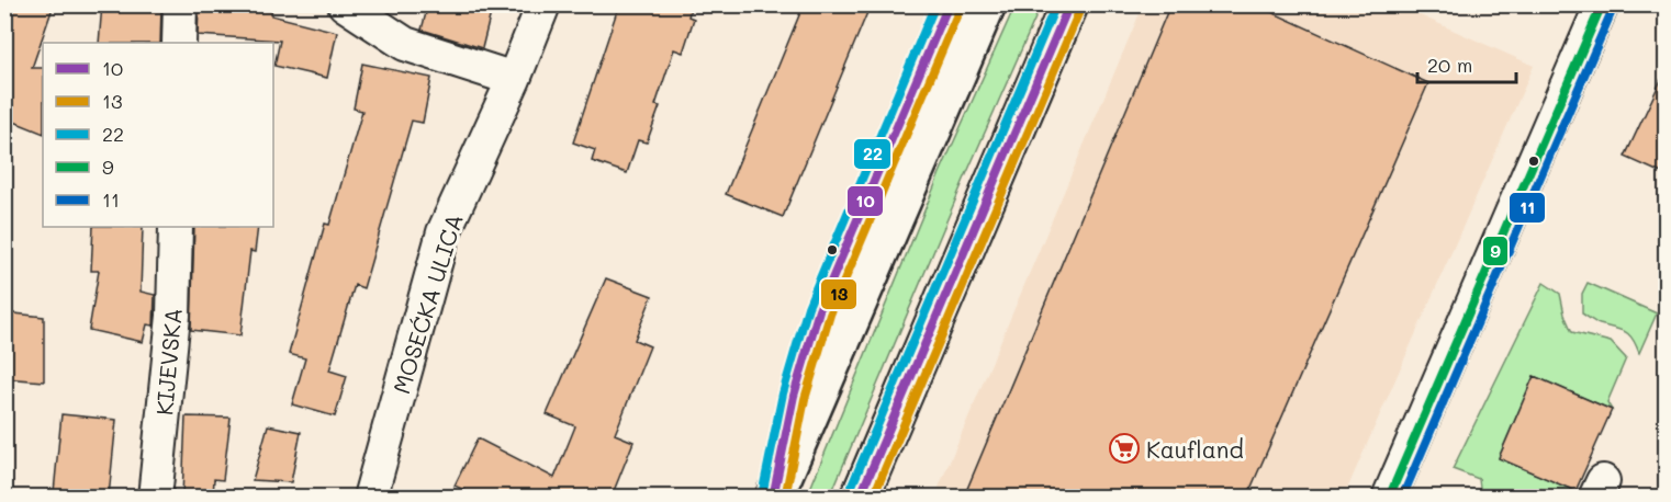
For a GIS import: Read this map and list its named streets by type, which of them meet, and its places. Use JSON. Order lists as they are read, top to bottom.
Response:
{
  "streets": {
    "street": ["MOSEĆKA ULICA", "KIJEVSKA"]
  },
  "places": {
    "supermarket": ["Kaufland"]
  },
  "lines": [
    "transit line 10",
    "transit line 22",
    "transit line 9",
    "transit line 13",
    "transit line 11"
  ],
  "legend": [
    "10",
    "13",
    "22",
    "9",
    "11"
  ],
  "scale_bar": "20 m"
}
